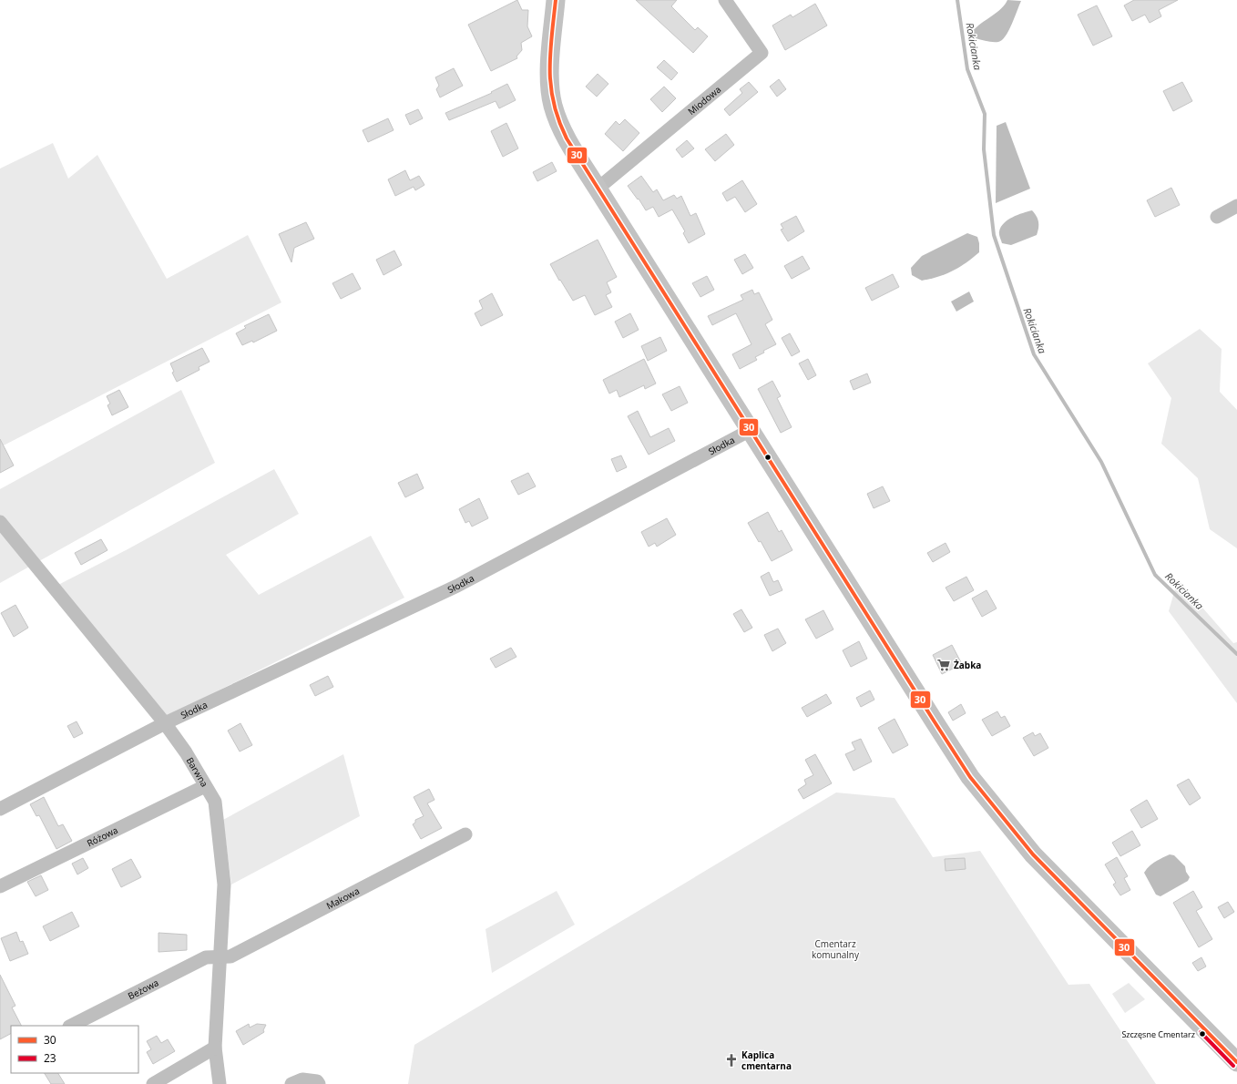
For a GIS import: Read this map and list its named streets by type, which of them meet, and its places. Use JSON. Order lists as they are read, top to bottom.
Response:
{
  "streets": {
    "street": [
      "Miodowa",
      "Słodka",
      "Barwna",
      "Różowa",
      "Makowa",
      "Beżowa"
    ]
  },
  "crossings": [
    ["Słodka", "Barwna"],
    ["Barwna", "Różowa"],
    ["Barwna", "Makowa"],
    ["Barwna", "Beżowa"],
    ["Makowa", "Beżowa"]
  ],
  "water": ["Rokicianka"],
  "parks": ["Cmentarz komunalny"],
  "places": {
    "supermarket": ["Żabka"],
    "other": ["Szczęsne Cmentarz"],
    "church": ["Kaplica cmentarna"]
  },
  "lines": ["transit line 30", "transit line 23"],
  "legend": ["30", "23"]
}
